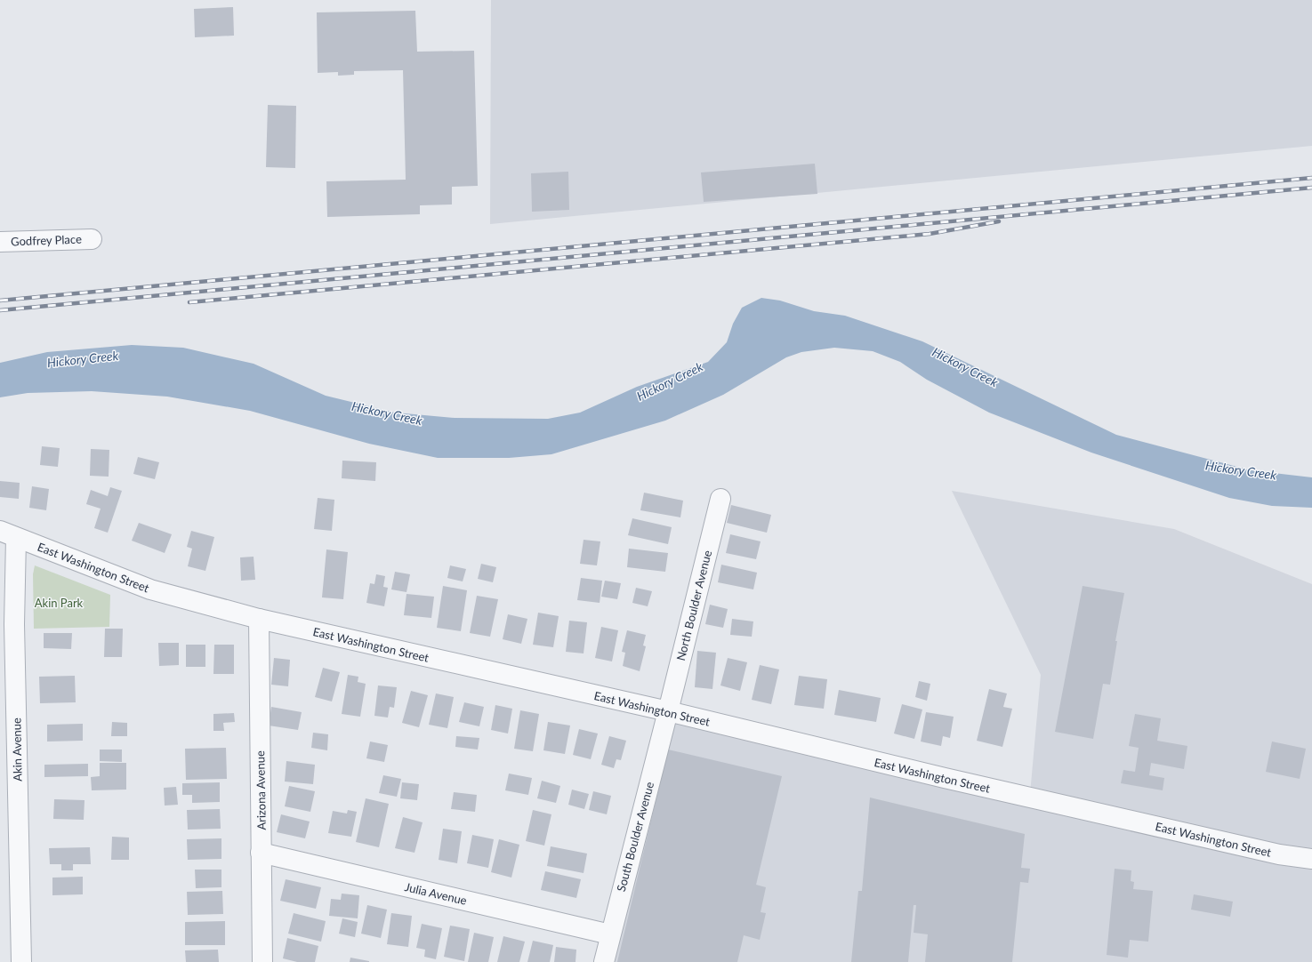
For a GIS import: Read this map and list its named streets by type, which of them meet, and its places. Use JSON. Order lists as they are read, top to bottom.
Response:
{
  "streets": {
    "street": [
      "Godfrey Place",
      "East Washington Street",
      "North Boulder Avenue",
      "Akin Avenue",
      "Arizona Avenue",
      "South Boulder Avenue",
      "Julia Avenue"
    ]
  },
  "crossings": [
    ["East Washington Street", "North Boulder Avenue"],
    ["East Washington Street", "Akin Avenue"],
    ["East Washington Street", "Arizona Avenue"],
    ["East Washington Street", "South Boulder Avenue"],
    ["North Boulder Avenue", "South Boulder Avenue"],
    ["Arizona Avenue", "Julia Avenue"],
    ["South Boulder Avenue", "Julia Avenue"]
  ],
  "water": ["Hickory Creek"],
  "parks": ["Akin Park"]
}
